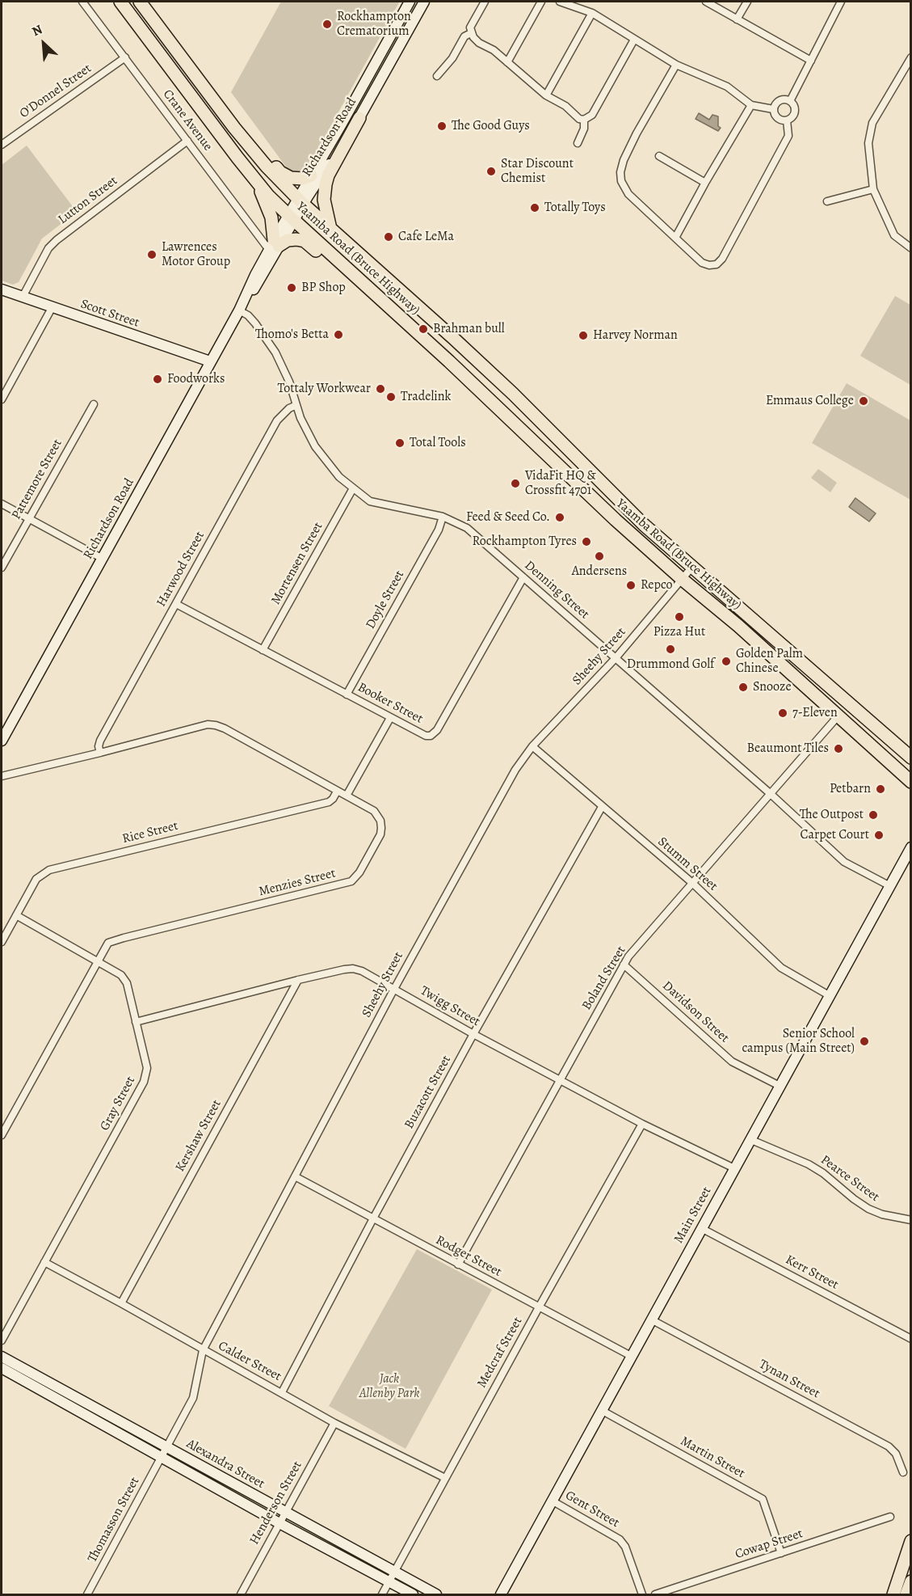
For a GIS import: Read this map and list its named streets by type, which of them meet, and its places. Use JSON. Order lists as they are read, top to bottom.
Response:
{
  "streets": {
    "highway": ["Yaamba Road (Bruce Highway)"],
    "main road": [
      "Richardson Road",
      "Scott Street",
      "Main Street",
      "Alexandra Street"
    ],
    "street": [
      "O'Donnel Street",
      "Crane Avenue",
      "Lutton Street",
      "Pattemore Street",
      "Mortensen Street",
      "Harwood Street",
      "Denning Street",
      "Doyle Street",
      "Sheehy Street",
      "Booker Street",
      "Rice Street",
      "Stumm Street",
      "Menzies Street",
      "Boland Street",
      "Twigg Street",
      "Davidson Street",
      "Buzacott Street",
      "Gray Street",
      "Kershaw Street",
      "Pearce Street",
      "Rodger Street",
      "Kerr Street",
      "Medcraf Street",
      "Calder Street",
      "Tynan Street",
      "Martin Street",
      "Henderson Street",
      "Gent Street",
      "Thomasson Street",
      "Cowap Street"
    ]
  },
  "crossings": [
    ["O'Donnel Street", "Crane Avenue"],
    ["Crane Avenue", "Richardson Road"],
    ["Crane Avenue", "Lutton Street"],
    ["Richardson Road", "Yaamba Road (Bruce Highway)"],
    ["Richardson Road", "Scott Street"],
    ["Richardson Road", "Denning Street"],
    ["Lutton Street", "Scott Street"],
    ["Yaamba Road (Bruce Highway)", "Sheehy Street"],
    ["Yaamba Road (Bruce Highway)", "Boland Street"],
    ["Mortensen Street", "Denning Street"],
    ["Mortensen Street", "Booker Street"],
    ["Harwood Street", "Denning Street"],
    ["Harwood Street", "Booker Street"],
    ["Harwood Street", "Menzies Street"],
    ["Denning Street", "Doyle Street"],
    ["Denning Street", "Sheehy Street"],
    ["Denning Street", "Booker Street"],
    ["Denning Street", "Boland Street"],
    ["Denning Street", "Main Street"],
    ["Doyle Street", "Booker Street"],
    ["Sheehy Street", "Stumm Street"],
    ["Sheehy Street", "Twigg Street"],
    ["Sheehy Street", "Rodger Street"],
    ["Sheehy Street", "Calder Street"],
    ["Sheehy Street", "Alexandra Street"],
    ["Sheehy Street", "Thomasson Street"],
    ["Rice Street", "Menzies Street"],
    ["Rice Street", "Gray Street"],
    ["Stumm Street", "Boland Street"],
    ["Stumm Street", "Buzacott Street"],
    ["Stumm Street", "Main Street"],
    ["Menzies Street", "Gray Street"],
    ["Boland Street", "Twigg Street"],
    ["Boland Street", "Davidson Street"],
    ["Boland Street", "Rodger Street"],
    ["Twigg Street", "Buzacott Street"],
    ["Twigg Street", "Gray Street"],
    ["Twigg Street", "Kershaw Street"],
    ["Twigg Street", "Main Street"],
    ["Twigg Street", "Medcraf Street"],
    ["Davidson Street", "Main Street"],
    ["Buzacott Street", "Rodger Street"],
    ["Buzacott Street", "Calder Street"],
    ["Gray Street", "Calder Street"],
    ["Kershaw Street", "Calder Street"],
    ["Pearce Street", "Main Street"],
    ["Main Street", "Rodger Street"],
    ["Main Street", "Kerr Street"],
    ["Main Street", "Tynan Street"],
    ["Main Street", "Martin Street"],
    ["Main Street", "Gent Street"],
    ["Rodger Street", "Medcraf Street"],
    ["Medcraf Street", "Calder Street"],
    ["Medcraf Street", "Alexandra Street"],
    ["Calder Street", "Henderson Street"],
    ["Martin Street", "Cowap Street"],
    ["Alexandra Street", "Henderson Street"],
    ["Alexandra Street", "Thomasson Street"]
  ],
  "parks": ["Jack Allenby Park"],
  "places": [
    "Rockhampton Crematorium",
    "The Good Guys",
    "Star Discount Chemist",
    "Totally Toys",
    "Cafe LeMa",
    "Lawrences Motor Group",
    "BP Shop",
    "Brahman bull",
    "Thomo's Betta",
    "Harvey Norman",
    "Foodworks",
    "Tottaly Workwear",
    "Tradelink",
    "Emmaus College",
    "Total Tools",
    "VidaFit HQ & Crossfit 4701",
    "Feed & Seed Co.",
    "Rockhampton Tyres",
    "Andersens",
    "Repco",
    "Pizza Hut",
    "Drummond Golf",
    "Golden Palm Chinese",
    "Snooze",
    "7-Eleven",
    "Beaumont Tiles",
    "Petbarn",
    "The Outpost",
    "Carpet Court",
    "Senior School campus (Main Street)"
  ],
  "north": "top left"
}
